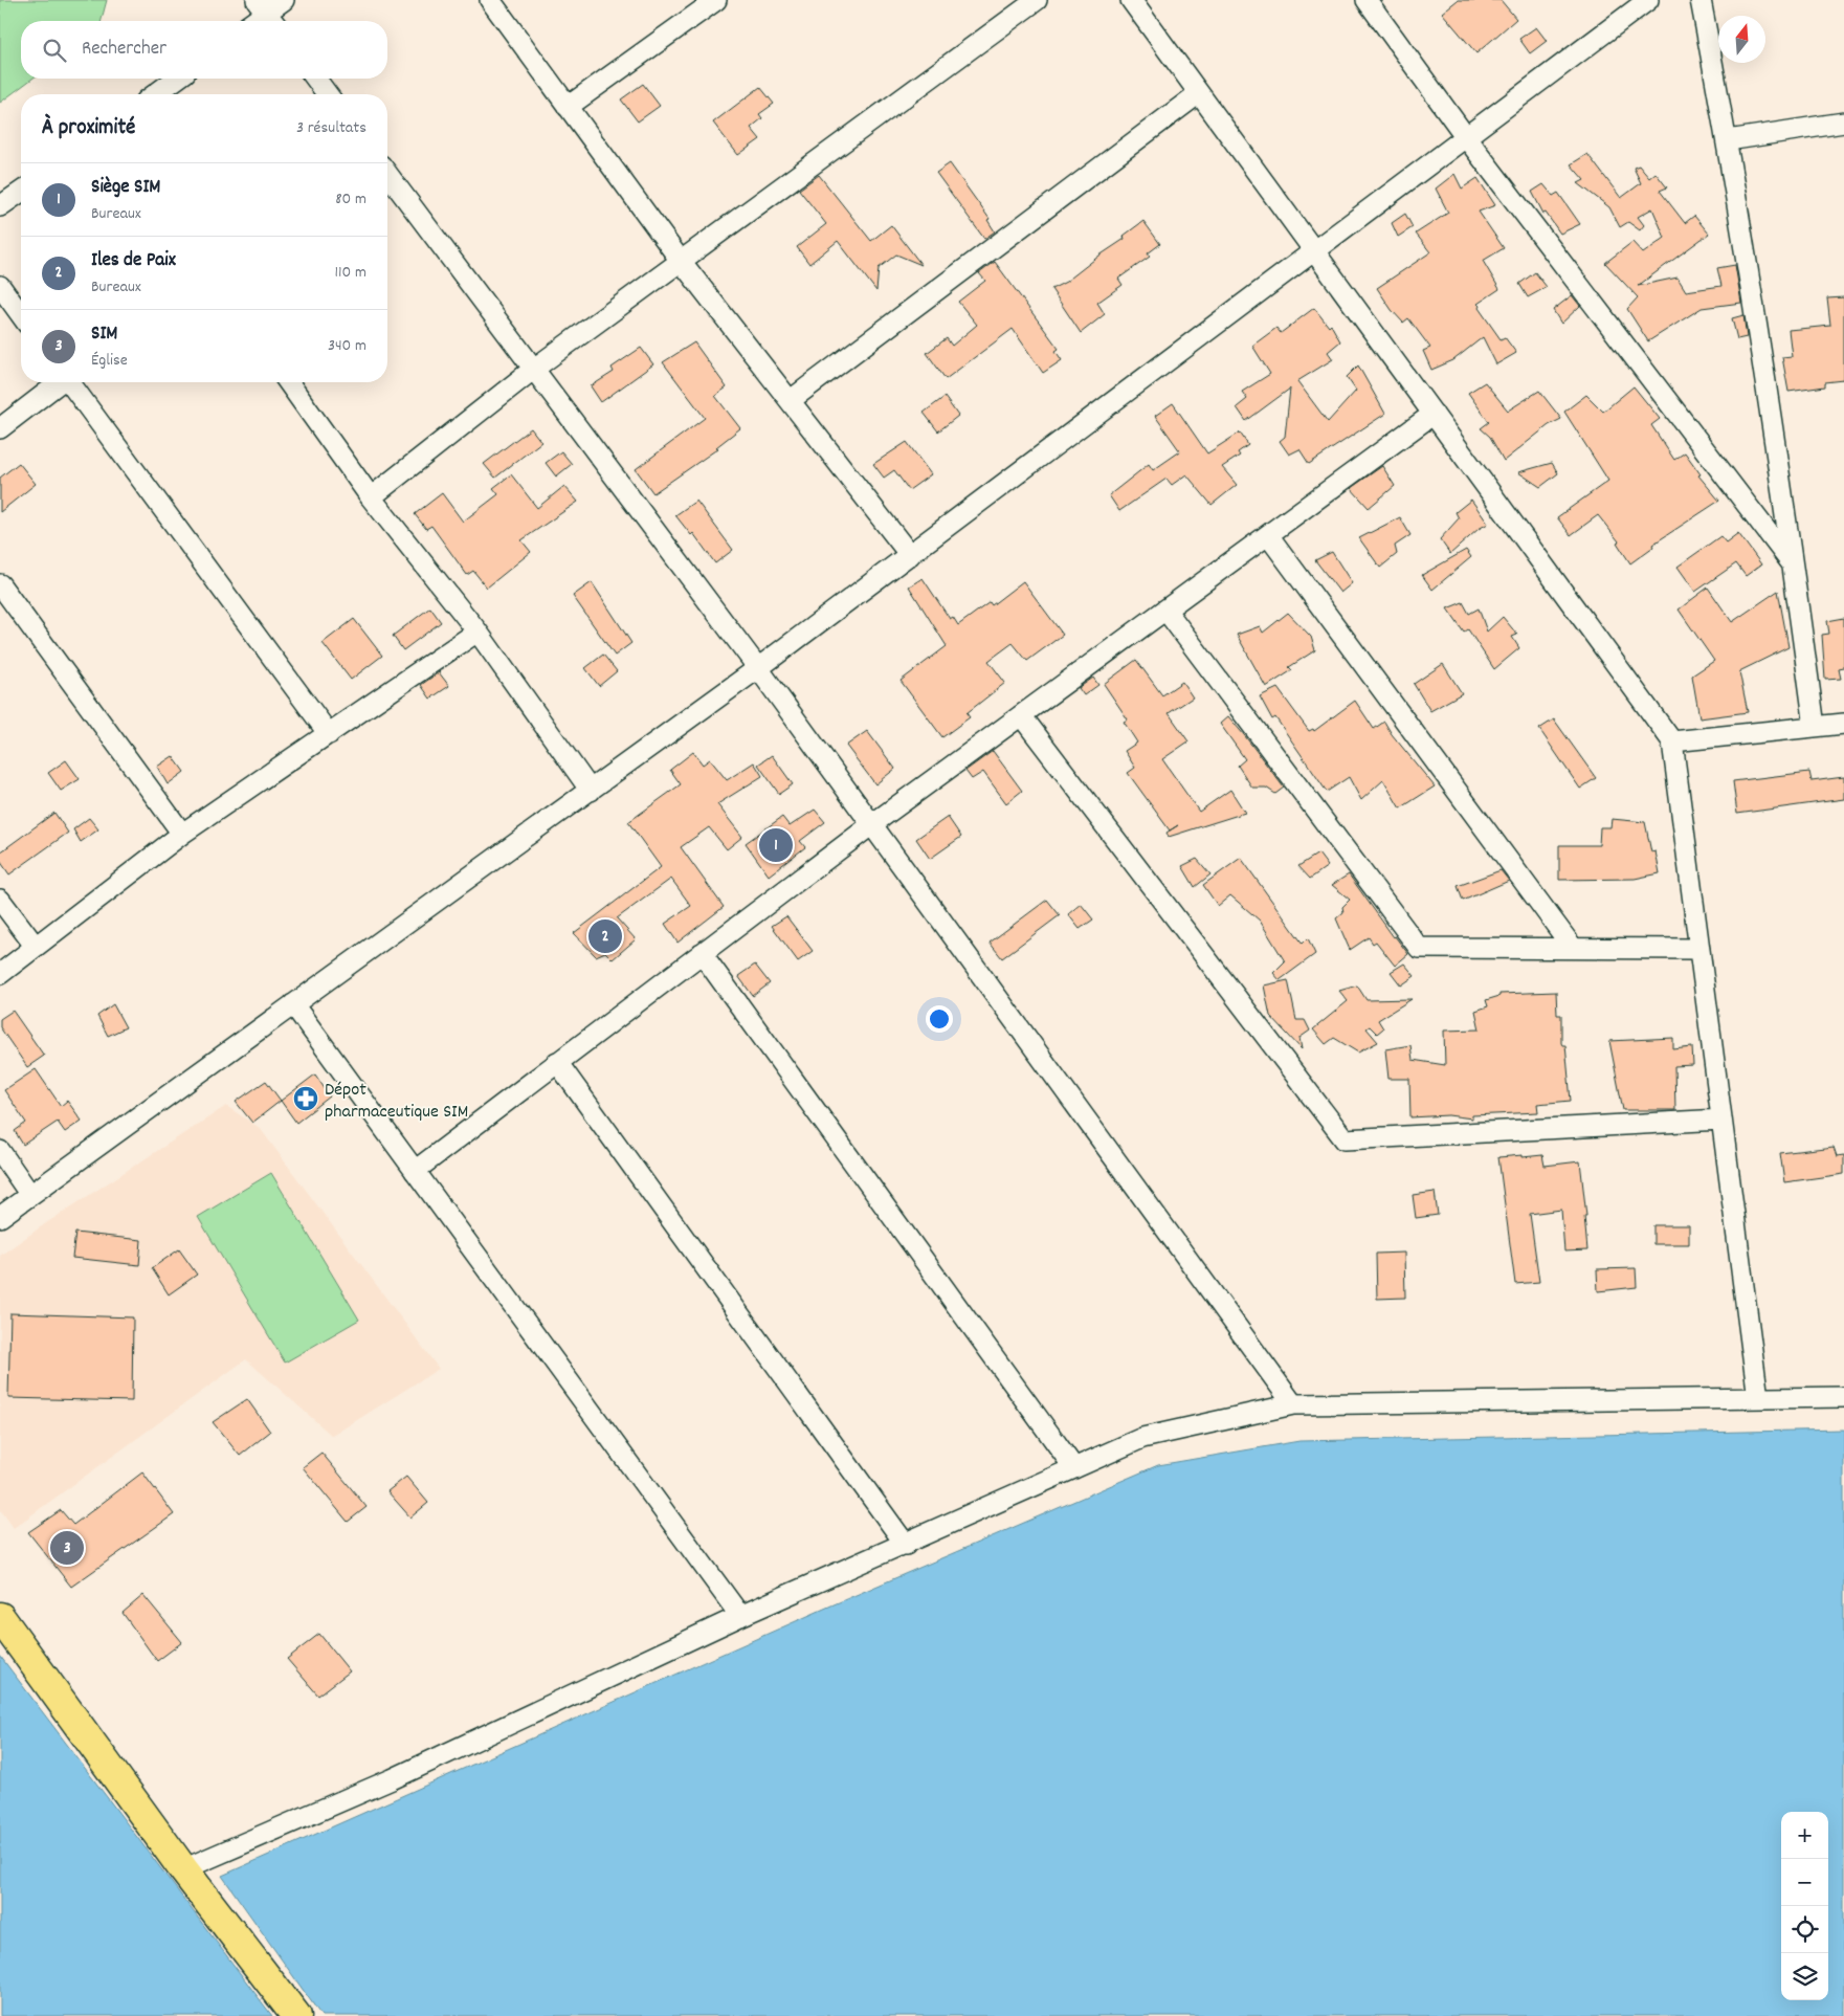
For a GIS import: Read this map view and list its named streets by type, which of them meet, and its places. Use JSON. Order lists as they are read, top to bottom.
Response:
{
  "places": {
    "pharmacy": ["Dépot pharmaceutique SIM"]
  },
  "north": "top",
  "page": {
    "search": "Rechercher",
    "heading": ["À proximité", "3 résultats"],
    "list": [
      {
        "mark": "1",
        "name": "Siège SIM",
        "note": "Bureaux",
        "value": "80 m"
      },
      {
        "mark": "2",
        "name": "Iles de Paix",
        "note": "Bureaux",
        "value": "110 m"
      },
      {
        "mark": "3",
        "name": "SIM",
        "note": "Église",
        "value": "340 m"
      }
    ],
    "pins": ["1", "2", "3"],
    "map_buttons": ["+", "−"]
  }
}
